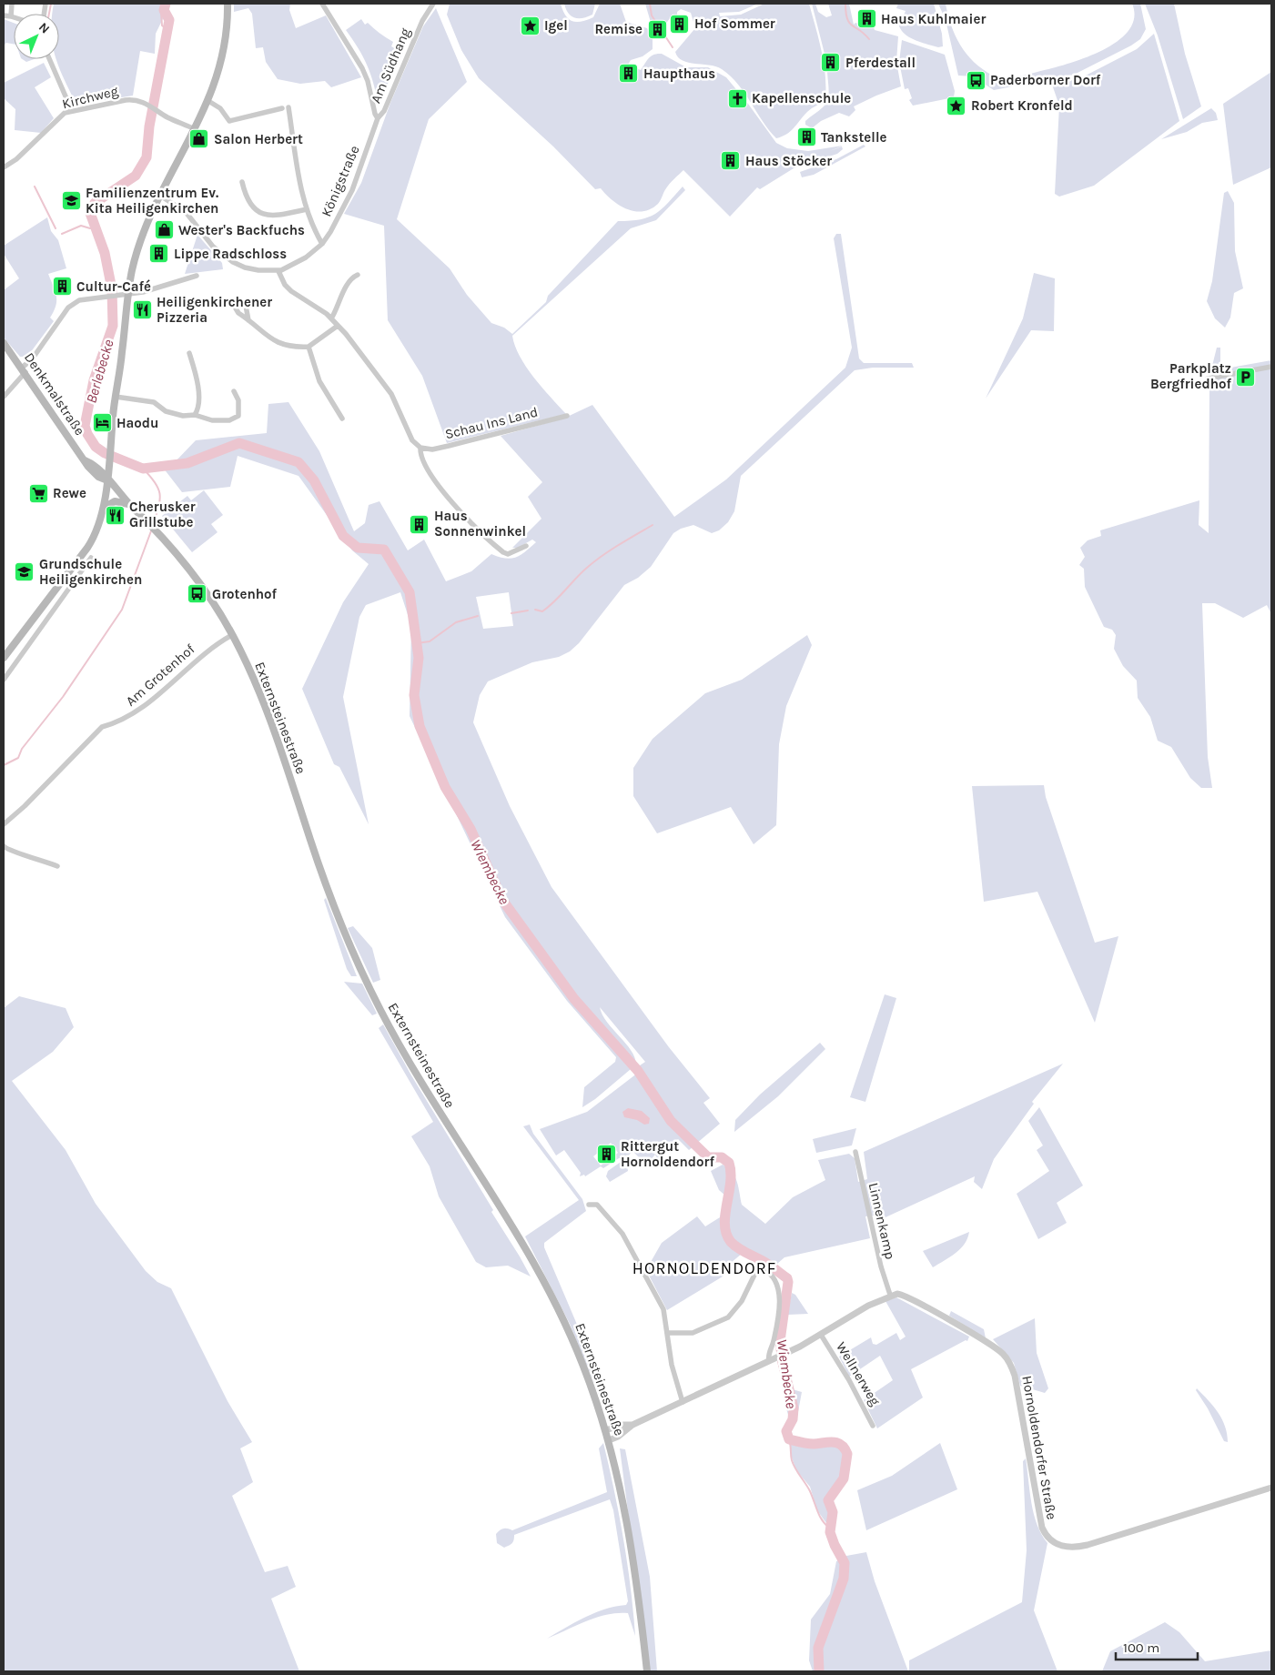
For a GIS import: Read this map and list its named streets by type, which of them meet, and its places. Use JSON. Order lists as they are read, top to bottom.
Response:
{
  "streets": {
    "main road": ["Denkmalstraße", "Externsteinestraße"],
    "street": [
      "Am Südhang",
      "Kirchweg",
      "Königstraße",
      "Schau Ins Land",
      "Am Grotenhof",
      "Linnenkamp",
      "Wellnerweg",
      "Hornoldendorfer Straße"
    ]
  },
  "crossings": [
    ["Am Südhang", "Königstraße"],
    ["Denkmalstraße", "Externsteinestraße"],
    ["Am Grotenhof", "Externsteinestraße"],
    ["Linnenkamp", "Hornoldendorfer Straße"]
  ],
  "districts": ["HORNOLDENDORF"],
  "water": ["Berlebecke", "Wiembecke"],
  "places": {
    "building": [
      "Haus Kuhlmaier",
      "Hof Sommer",
      "Remise",
      "Pferdestall",
      "Haupthaus",
      "Tankstelle",
      "Haus Stöcker",
      "Lippe Radschloss",
      "Cultur-Café",
      "Haus Sonnenwinkel",
      "Rittergut Hornoldendorf"
    ],
    "place": ["Igel", "Robert Kronfeld"],
    "bus stop": ["Paderborner Dorf", "Grotenhof"],
    "church": ["Kapellenschule"],
    "shop": ["Salon Herbert", "Wester's Backfuchs"],
    "school or university": ["Familienzentrum Ev. Kita Heiligenkirchen", "Grundschule Heiligenkirchen"],
    "restaurant": ["Heiligenkirchener Pizzeria", "Cherusker Grillstube"],
    "parking": ["Parkplatz Bergfriedhof"],
    "hotel": ["Haodu"],
    "supermarket": ["Rewe"]
  },
  "scale_bar": "100 m",
  "north": "top right"
}
